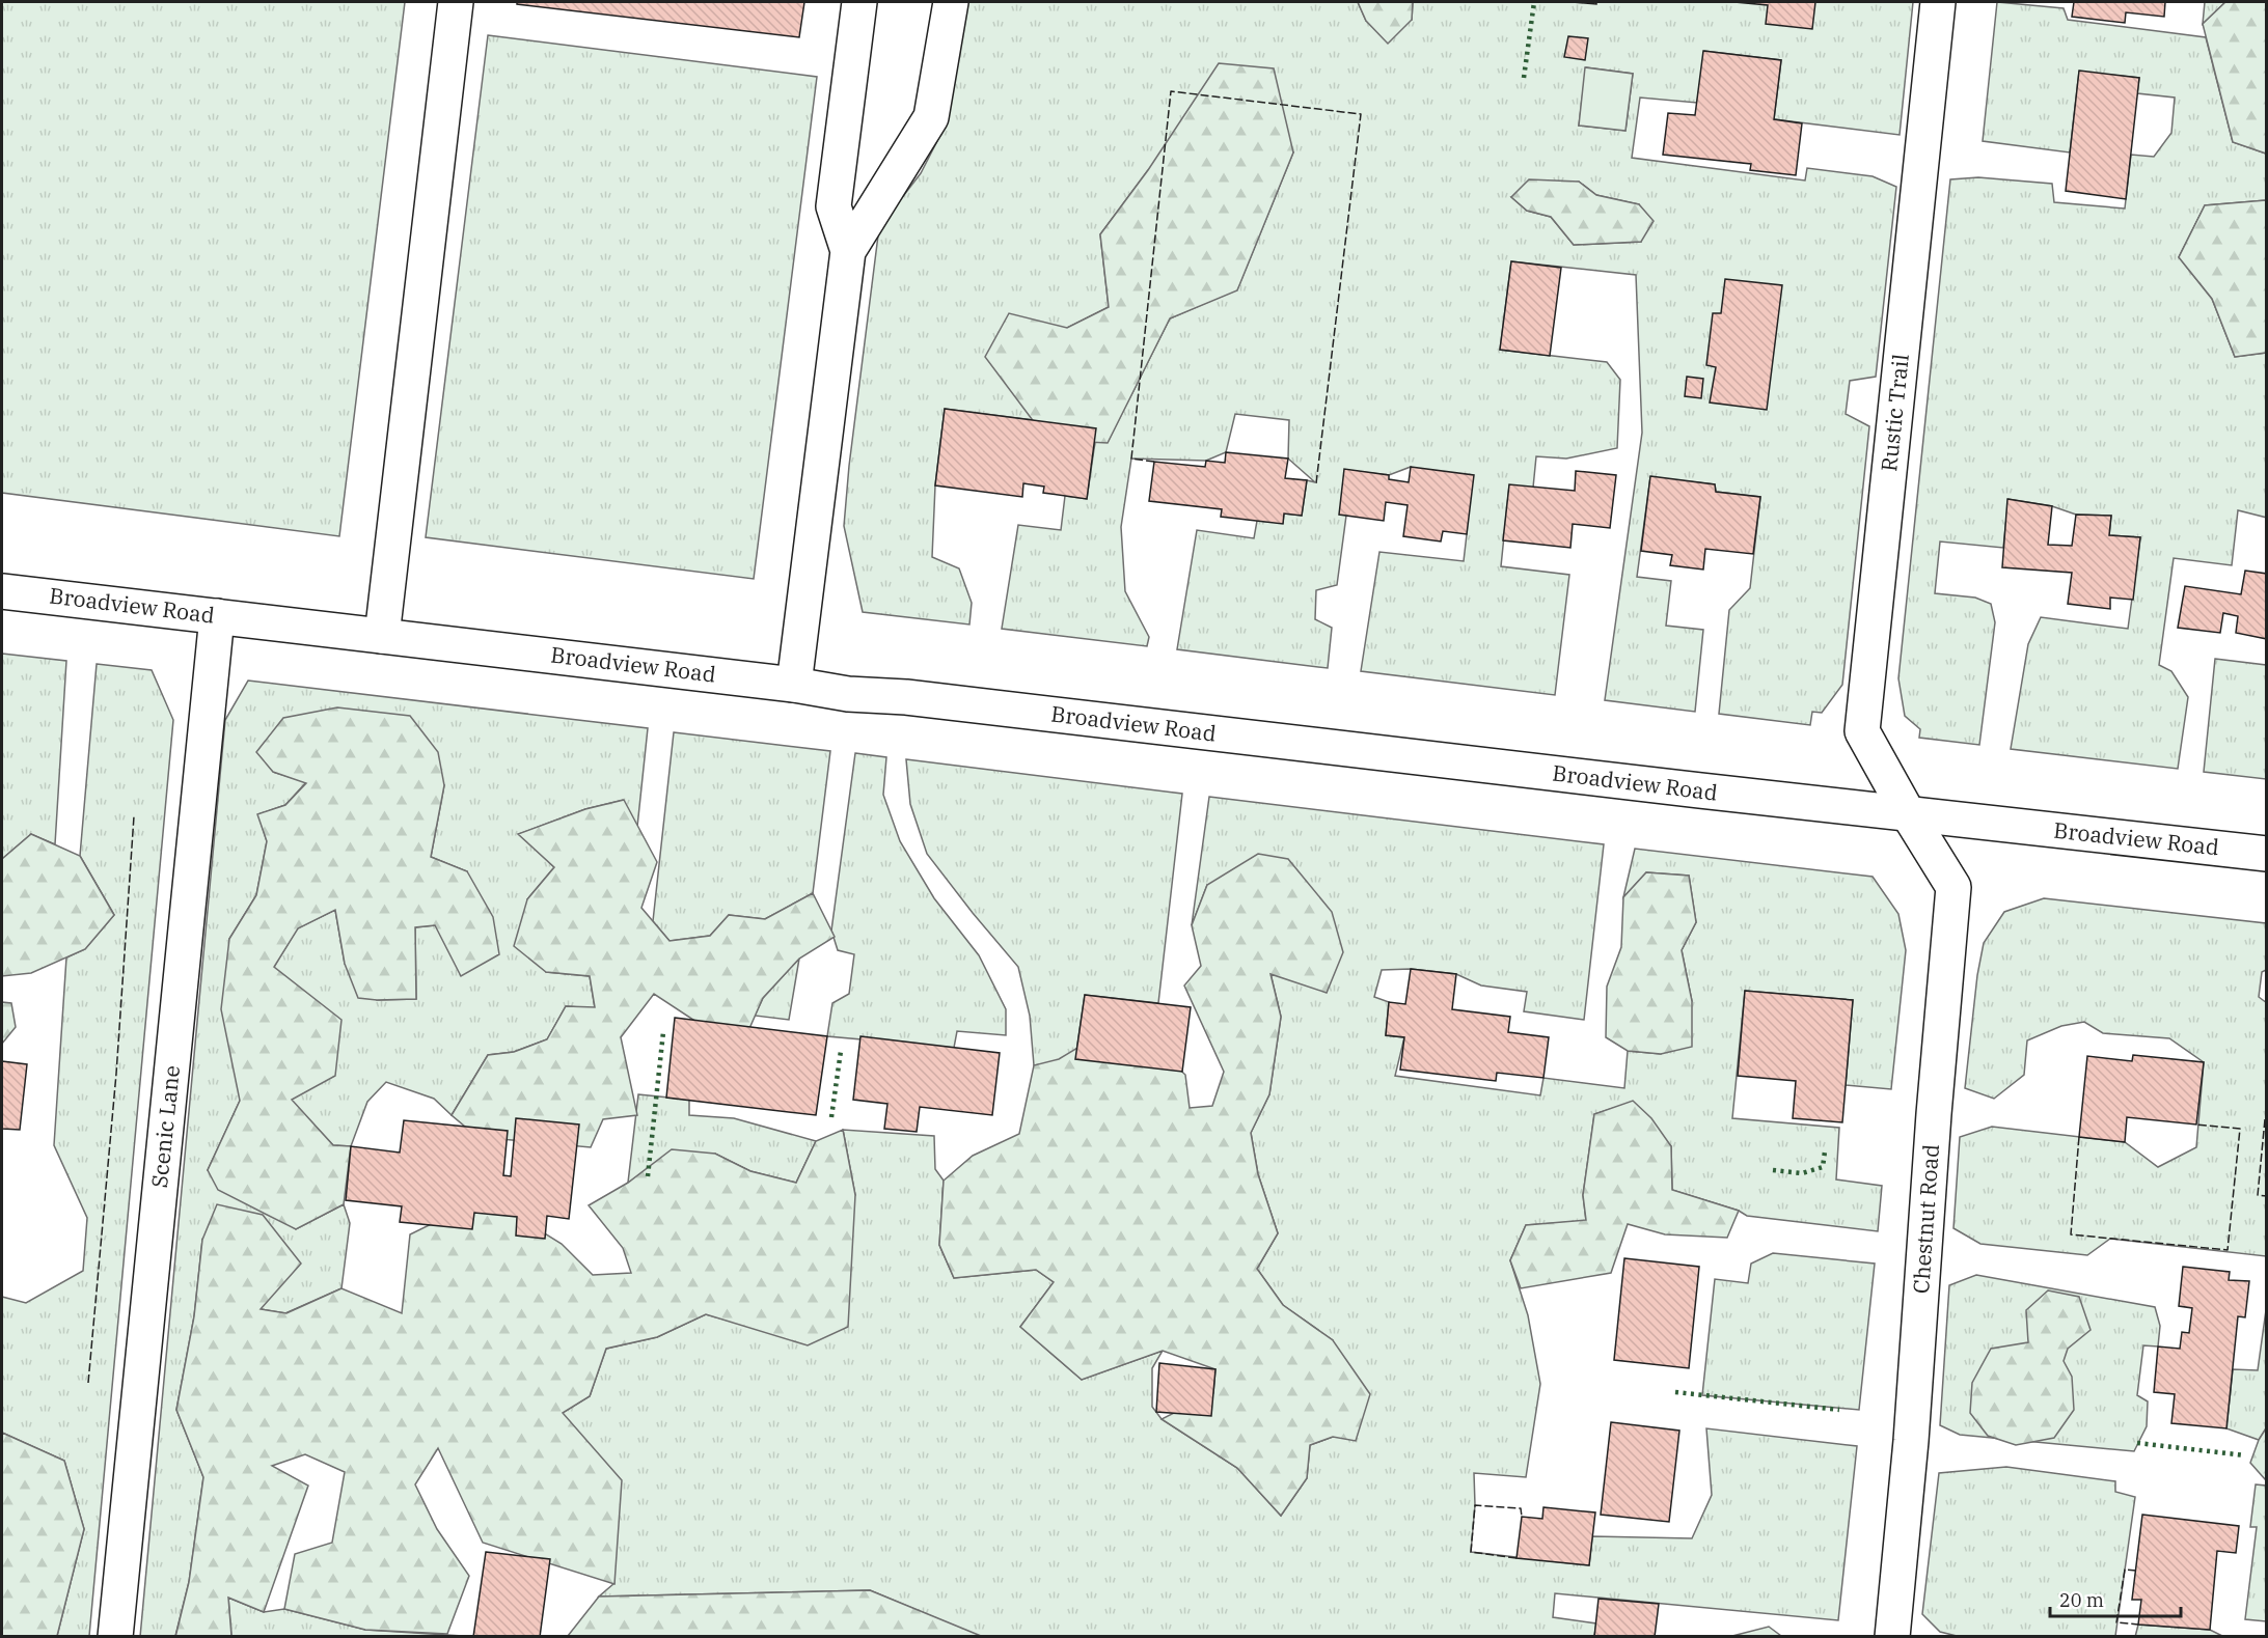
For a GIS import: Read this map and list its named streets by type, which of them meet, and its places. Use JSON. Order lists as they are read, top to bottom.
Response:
{
  "streets": {
    "street": [
      "Rustic Trail",
      "Broadview Road",
      "Scenic Lane",
      "Chestnut Road"
    ]
  },
  "crossings": [
    ["Rustic Trail", "Broadview Road"],
    ["Rustic Trail", "Chestnut Road"],
    ["Broadview Road", "Scenic Lane"],
    ["Broadview Road", "Chestnut Road"]
  ],
  "scale_bar": "20 m"
}
